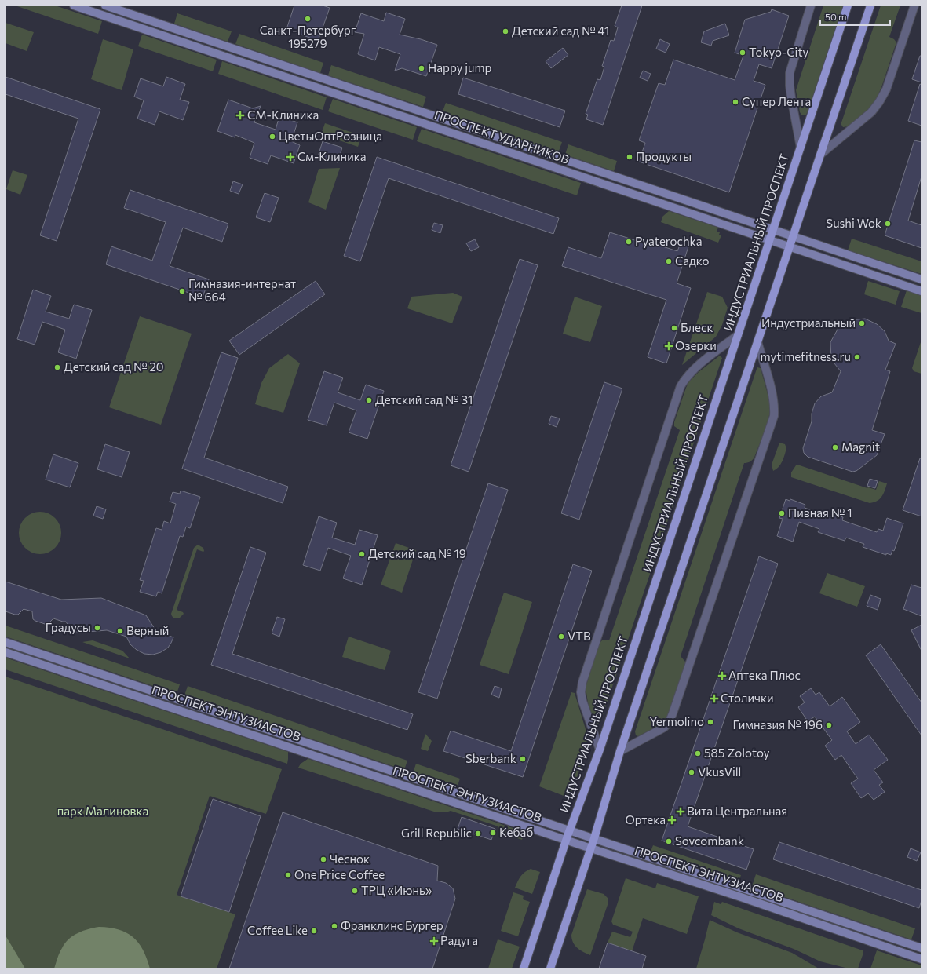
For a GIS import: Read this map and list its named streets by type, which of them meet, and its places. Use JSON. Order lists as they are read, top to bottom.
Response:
{
  "streets": {
    "main road": ["ИНДУСТРИАЛЬНЫЙ ПРОСПЕКТ"],
    "street": ["ПРОСПЕКТ УДАРНИКОВ", "ПРОСПЕКТ ЭНТУЗИАСТОВ"]
  },
  "crossings": [
    ["ПРОСПЕКТ УДАРНИКОВ", "ИНДУСТРИАЛЬНЫЙ ПРОСПЕКТ"],
    ["ИНДУСТРИАЛЬНЫЙ ПРОСПЕКТ", "ПРОСПЕКТ ЭНТУЗИАСТОВ"]
  ],
  "parks": ["парк Малиновка"],
  "places": {
    "other": [
      "Санкт-Петербург 195279",
      "Детский сад № 41",
      "Tokyo-City",
      "Happy jump",
      "Супер Лента",
      "ЦветыОптРозница",
      "Продукты",
      "Sushi Wok",
      "Pyaterochka",
      "Садко",
      "Гимназия-интернат № 664",
      "Индустриальный",
      "Блеск",
      "mytimefitness.ru",
      "Детский сад № 20",
      "Детский сад № 31",
      "Magnit",
      "Пивная № 1",
      "Детский сад № 19",
      "Градусы",
      "Верный",
      "VTB",
      "Yermolino",
      "Гимназия № 196",
      "585 Zolotoy",
      "Sberbank",
      "VkusVill",
      "Кебаб",
      "Grill Republic",
      "Sovcombank",
      "Чеснок",
      "One Price Coffee",
      "ТРЦ «Июнь»",
      "Франклинс Бургер",
      "Coffee Like"
    ],
    "health": [
      "СМ-Клиника",
      "См-Клиника",
      "Озерки",
      "Аптека Плюс",
      "Столички",
      "Вита Центральная",
      "Ортека",
      "Радуга"
    ]
  },
  "scale_bar": "50 m"
}
